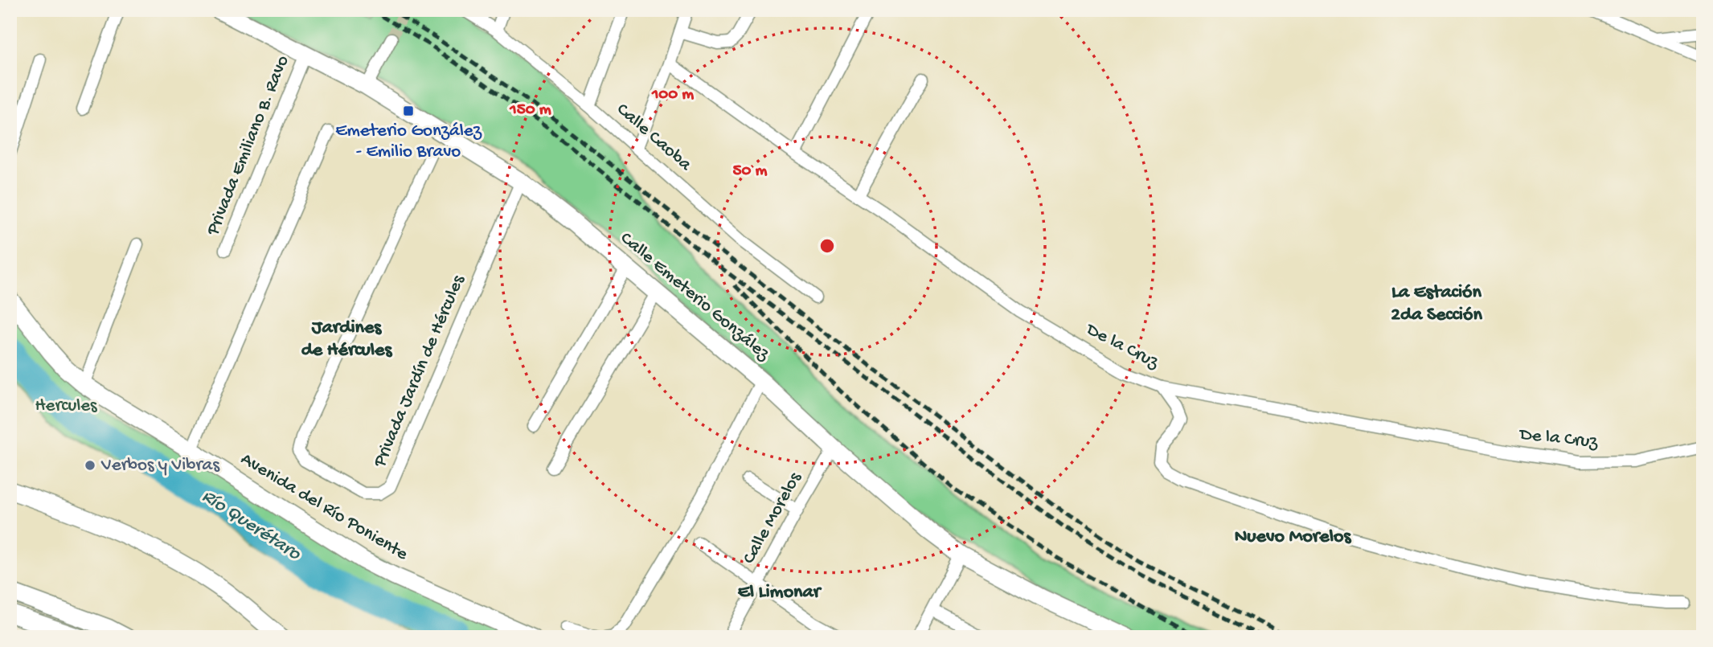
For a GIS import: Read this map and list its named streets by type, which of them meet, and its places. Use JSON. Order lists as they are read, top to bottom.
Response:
{
  "streets": {
    "street": [
      "Calle Caoba",
      "Privada Emiliano B. Ravo",
      "Calle Emeterio González",
      "De la Cruz",
      "Privada Jardín de Hércules",
      "Avenida del Río Poniente",
      "Calle Morelos"
    ]
  },
  "crossings": [
    ["Privada Emiliano B. Ravo", "Calle Emeterio González"],
    ["Calle Emeterio González", "Privada Jardín de Hércules"],
    ["Calle Emeterio González", "Calle Morelos"]
  ],
  "districts": [
    "La Estación 2da Sección",
    "Jardines de Hércules",
    "Nuevo Morelos",
    "El Limonar"
  ],
  "water": ["Río Querétaro"],
  "parks": ["Hercules"],
  "places": {
    "transit": ["Emeterio González - Emilio Bravo"],
    "other": ["Verbos y Vibras"]
  },
  "rings": ["100 m", "150 m", "50 m"]
}
